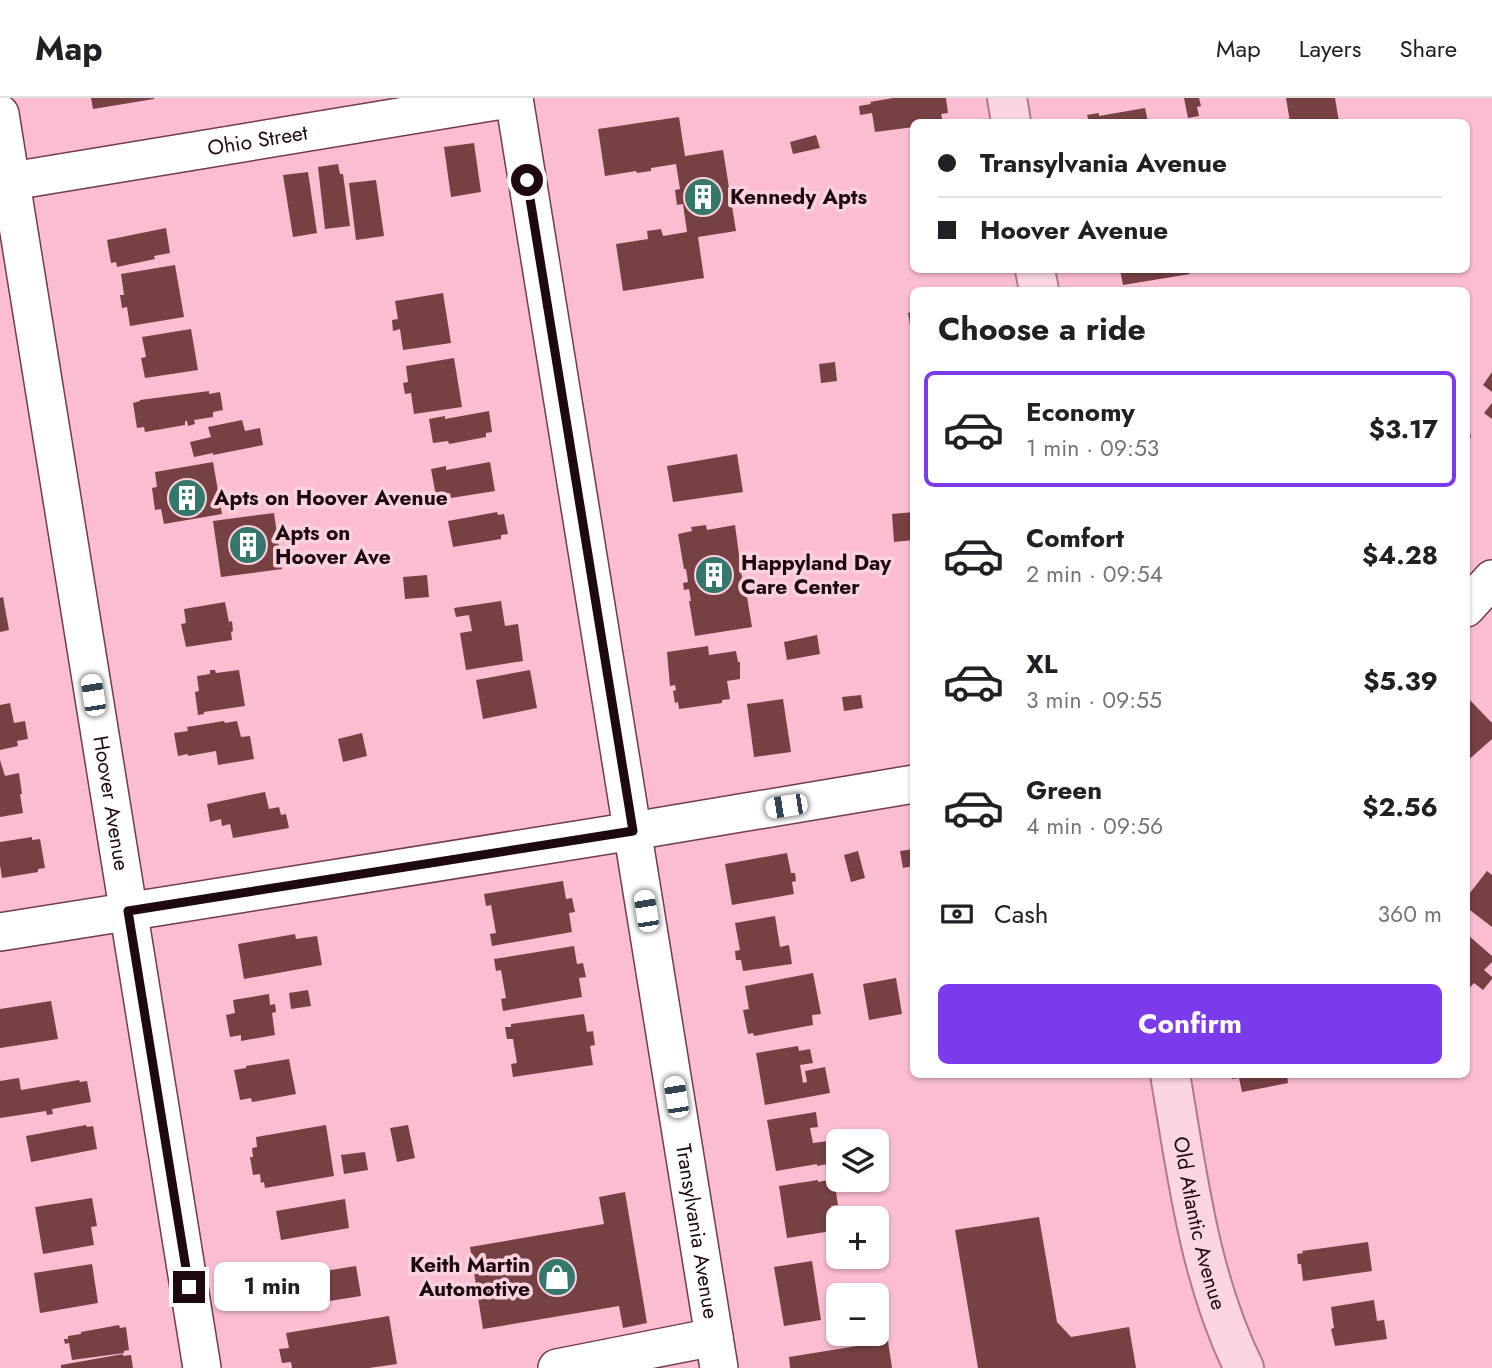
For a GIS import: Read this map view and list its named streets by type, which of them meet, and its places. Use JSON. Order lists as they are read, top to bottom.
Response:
{
  "streets": {
    "main road": ["Old Atlantic Avenue"],
    "street": ["Ohio Street", "Hoover Avenue", "Transylvania Avenue"]
  },
  "crossings": [
    ["Ohio Street", "Hoover Avenue"],
    ["Ohio Street", "Transylvania Avenue"]
  ],
  "places": {
    "building": [
      "Kennedy Apts",
      "Apts on Hoover Avenue",
      "Apts on Hoover Ave",
      "Happyland Day Care Center"
    ],
    "shop": ["Keith Martin Automotive"]
  },
  "page": {
    "header": "Map",
    "nav": ["Map", "Layers", "Share"],
    "banner": ["Transylvania Avenue", "Hoover Avenue"],
    "heading": "Choose a ride",
    "list": [
      {
        "name": "Economy",
        "note": "1 min · 09:53",
        "value": "$3.17"
      },
      {
        "name": "Comfort",
        "note": "2 min · 09:54",
        "value": "$4.28"
      },
      {
        "name": "XL",
        "note": "3 min · 09:55",
        "value": "$5.39"
      },
      {
        "name": "Green",
        "note": "4 min · 09:56",
        "value": "$2.56"
      }
    ],
    "pay": ["Cash", "360 m"],
    "buttons": "Confirm",
    "map_buttons": ["+", "−"],
    "bubble": "1 min"
  }
}
